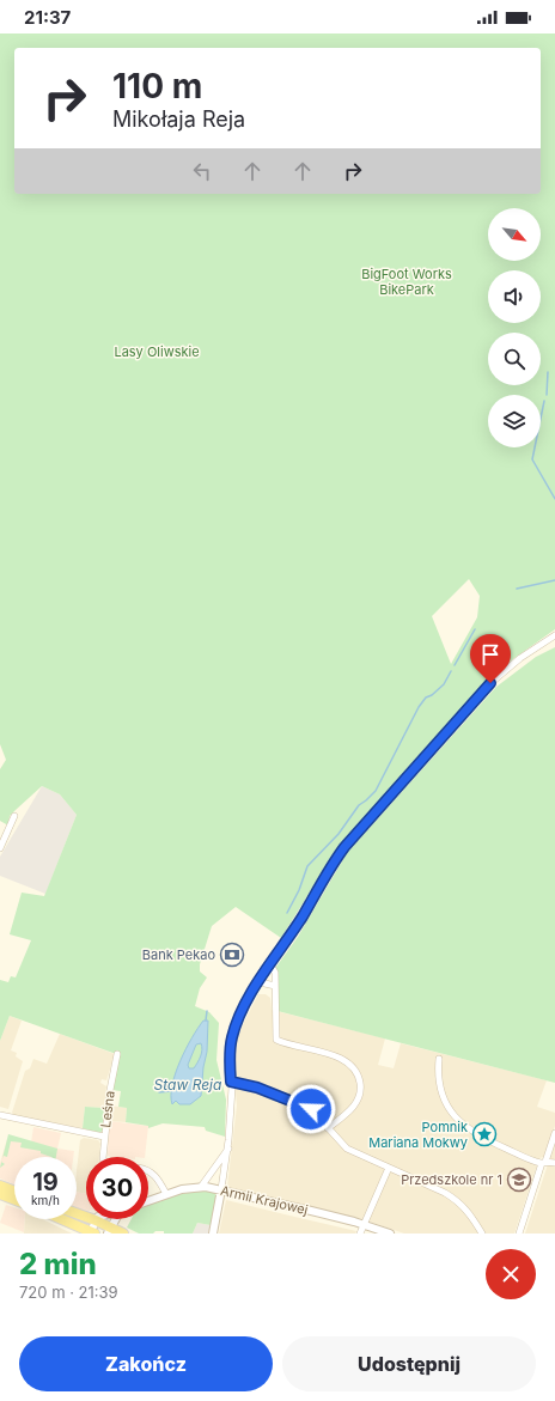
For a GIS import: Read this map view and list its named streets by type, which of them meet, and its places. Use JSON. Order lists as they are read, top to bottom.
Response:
{
  "streets": {
    "street": ["Leśna", "Armii Krajowej"]
  },
  "water": ["Staw Reja"],
  "parks": ["BigFoot Works BikePark", "Lasy Oliwskie"],
  "places": {
    "bank": ["Bank Pekao"],
    "place": ["Pomnik Mariana Mokwy"],
    "school or university": ["Przedszkole nr 1"]
  },
  "north": "bottom right",
  "page": {
    "status": "21:37",
    "turn": ["110 m", "Mikołaja Reja"],
    "speed": "19 km/h",
    "limit": "30",
    "heading": ["2 min", "720 m · 21:39"],
    "buttons": ["Zakończ", "Udostępnij"]
  }
}
